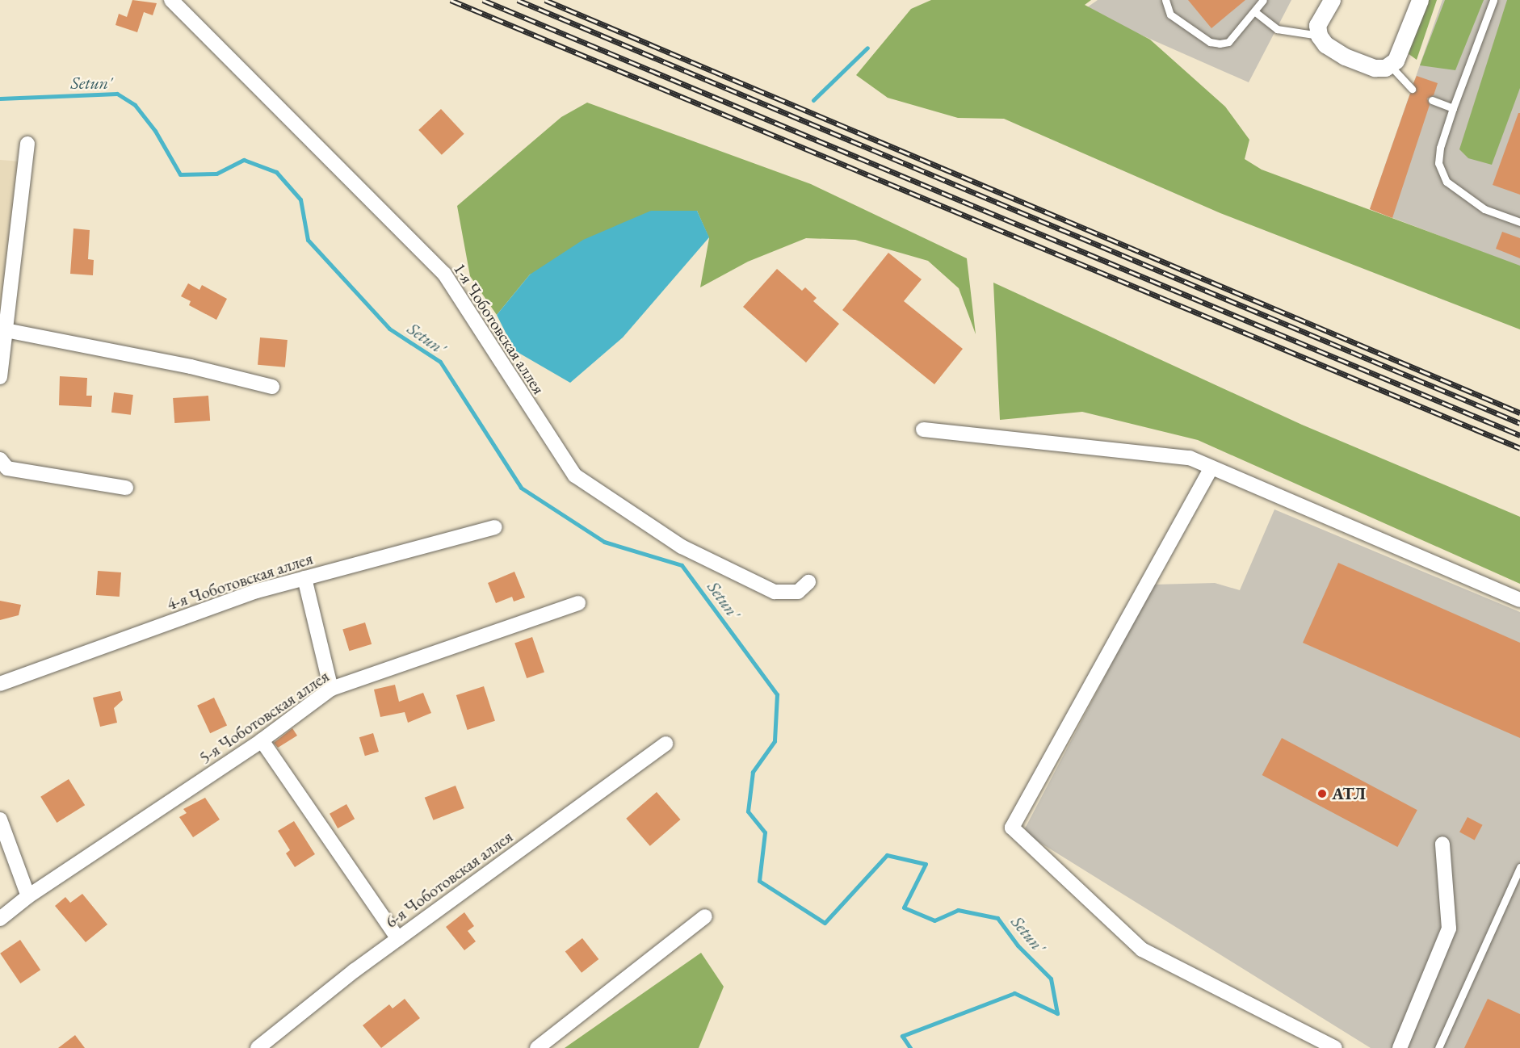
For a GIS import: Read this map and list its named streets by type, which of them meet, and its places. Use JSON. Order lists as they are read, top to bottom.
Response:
{
  "streets": {
    "street": [
      "1-я Чоботовская аллея",
      "4-я Чоботовская аллея",
      "5-я Чоботовская аллея",
      "6-я Чоботовская аллея"
    ]
  },
  "water": ["Setun'"],
  "places": ["АТЛ"]
}
